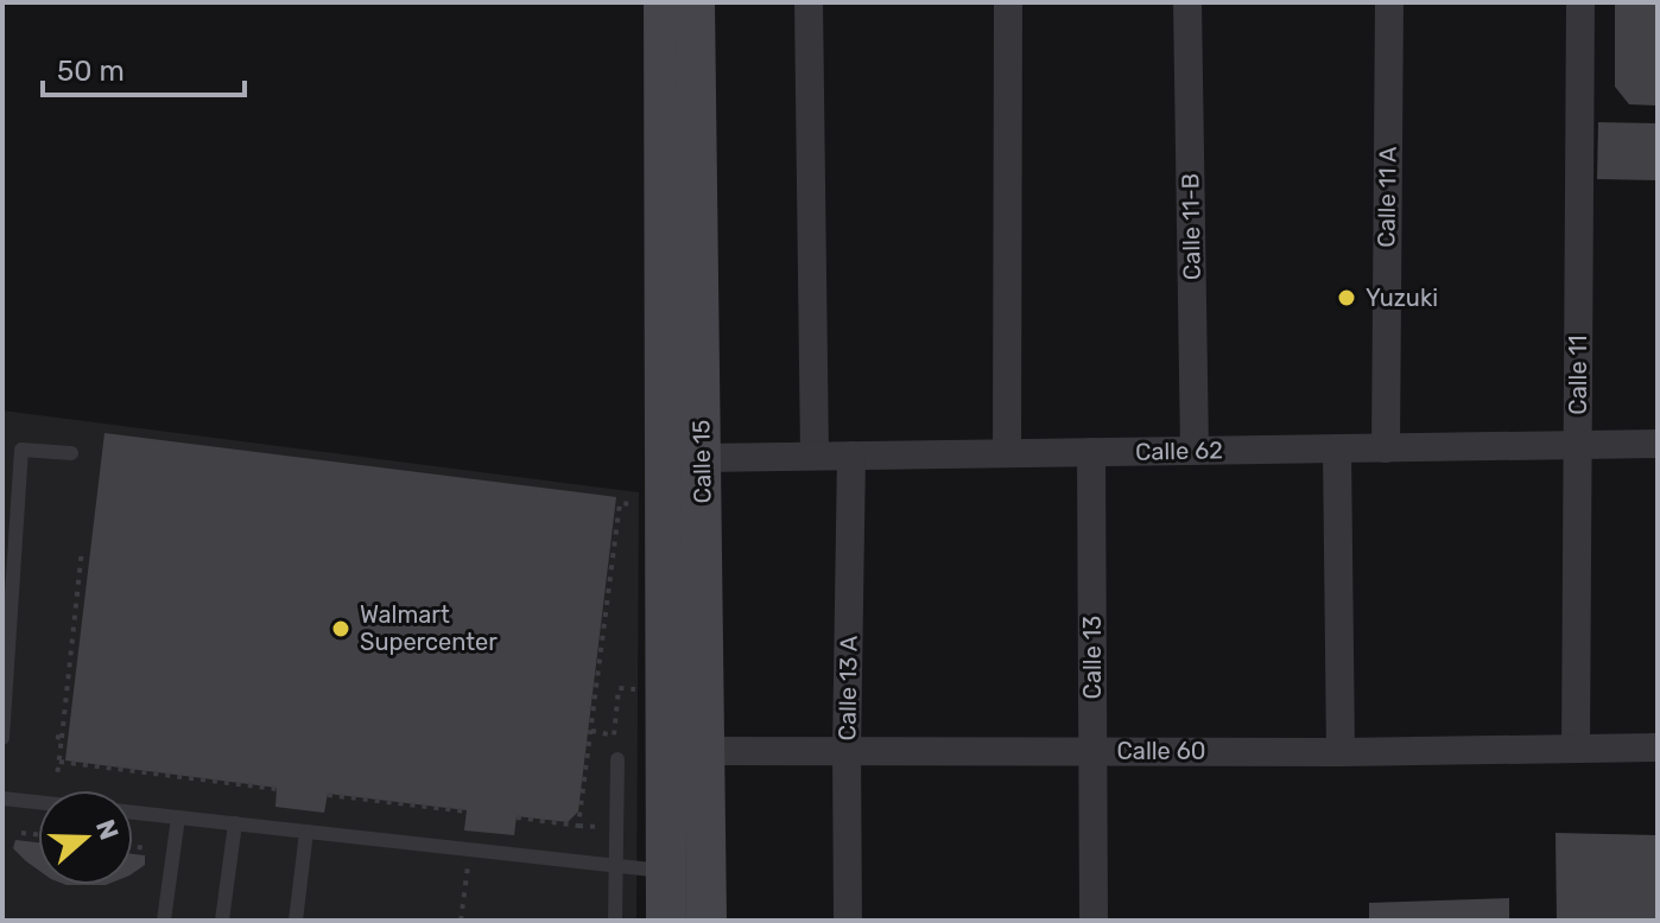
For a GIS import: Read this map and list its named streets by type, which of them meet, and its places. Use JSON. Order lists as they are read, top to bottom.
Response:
{
  "streets": {
    "street": [
      "Calle 11 A",
      "Calle 11-B",
      "Calle 11",
      "Calle 62",
      "Calle 15",
      "Calle 13",
      "Calle 13 A",
      "Calle 60"
    ]
  },
  "crossings": [
    ["Calle 11 A", "Calle 62"],
    ["Calle 11-B", "Calle 62"],
    ["Calle 11", "Calle 62"],
    ["Calle 11", "Calle 60"],
    ["Calle 62", "Calle 15"],
    ["Calle 62", "Calle 13"],
    ["Calle 62", "Calle 13 A"],
    ["Calle 15", "Calle 60"],
    ["Calle 13", "Calle 60"],
    ["Calle 13 A", "Calle 60"]
  ],
  "places": ["Yuzuki", "Walmart Supercenter"],
  "scale_bar": "50 m",
  "north": "right"
}
